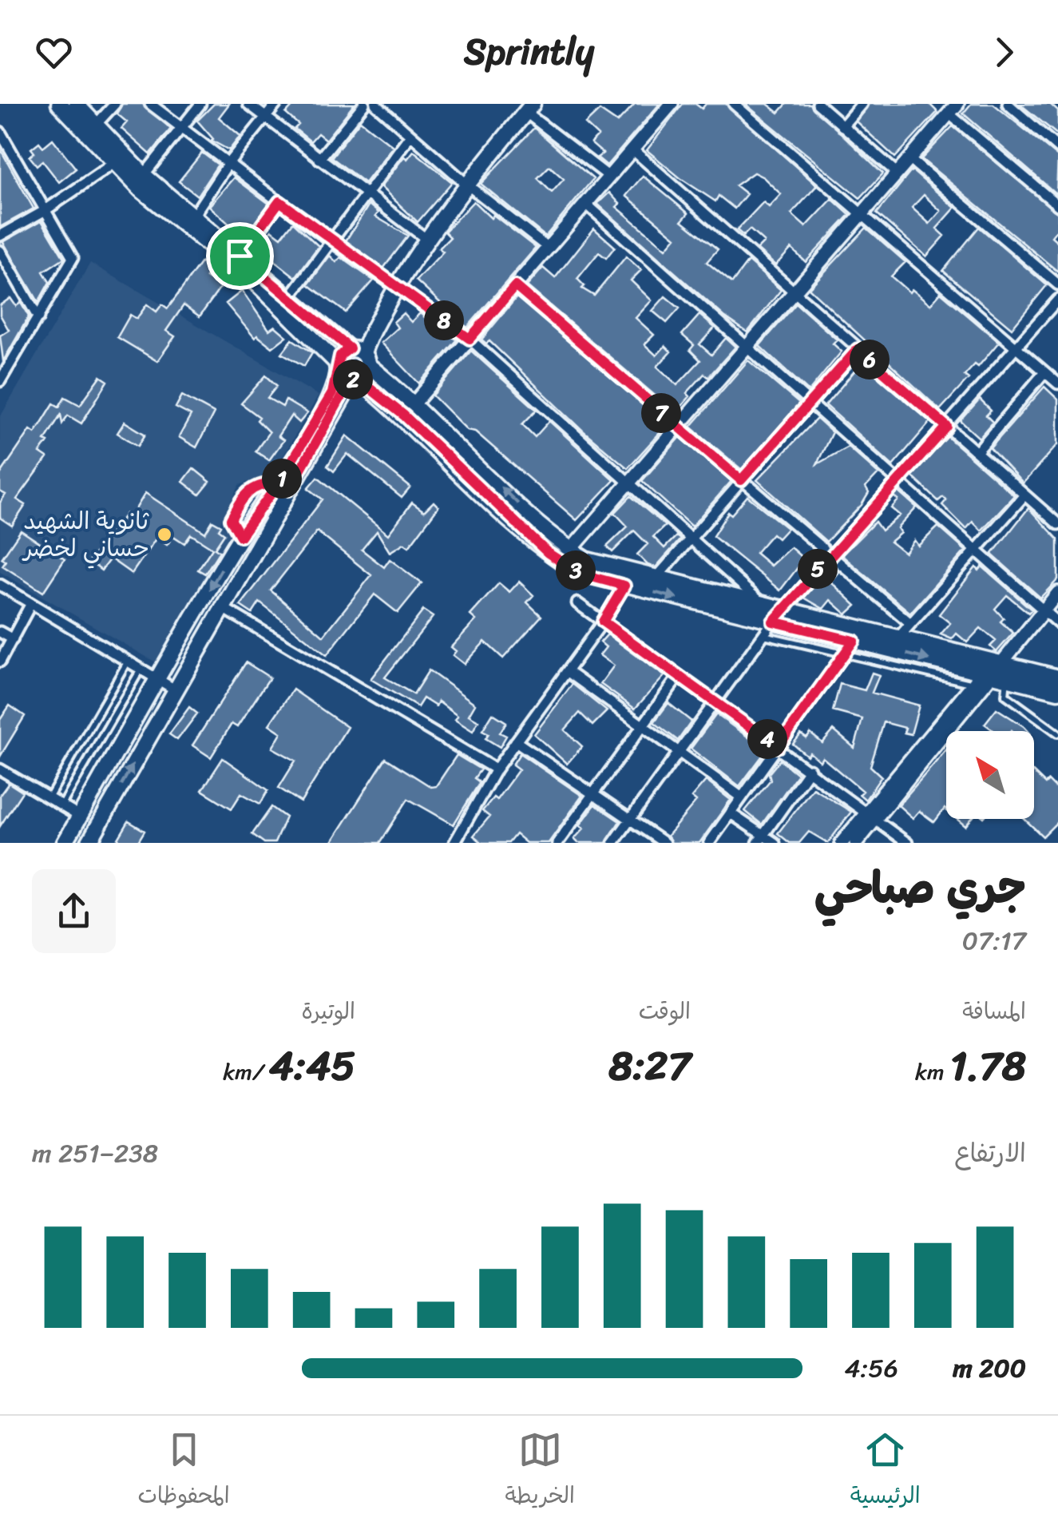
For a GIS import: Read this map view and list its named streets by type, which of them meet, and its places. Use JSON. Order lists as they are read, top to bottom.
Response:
{
  "places": ["ثانوية الشهيد حساني لخضر"],
  "north": "top left",
  "page": {
    "header": "Sprintly",
    "pins": [
      "8",
      "6",
      "2",
      "7",
      "1",
      "5",
      "3",
      "4"
    ],
    "heading": ["جري صباحي", "07:17"],
    "stats": [
      ["المسافة", "1.78 km"],
      ["الوقت", "8:27"],
      ["الوتيرة", "4:45 /km"]
    ],
    "chart": ["الارتفاع", "238–251 m"],
    "list": [
      {
        "name": "200 m",
        "note": "4:56"
      }
    ],
    "tabs": ["الرئيسية", "الخريطة", "المحفوظات"]
  }
}
